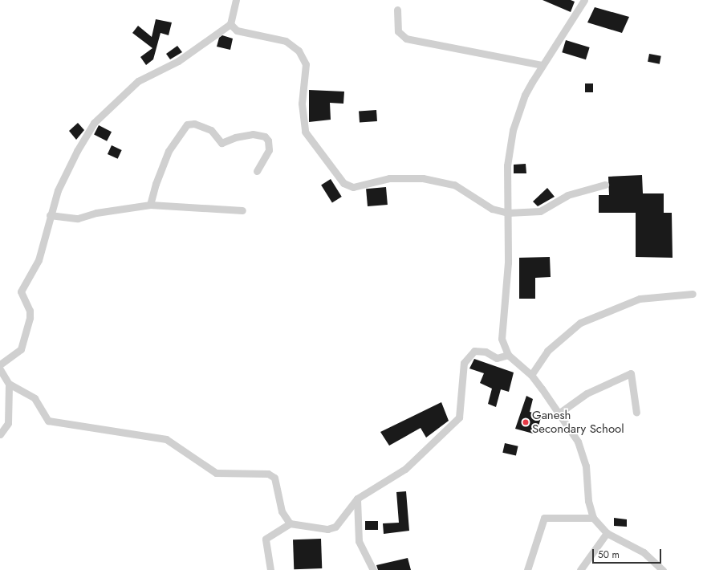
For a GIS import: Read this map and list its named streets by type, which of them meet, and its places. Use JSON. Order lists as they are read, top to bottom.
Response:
{
  "places": ["Ganesh Secondary School"],
  "scale_bar": "50 m"
}
